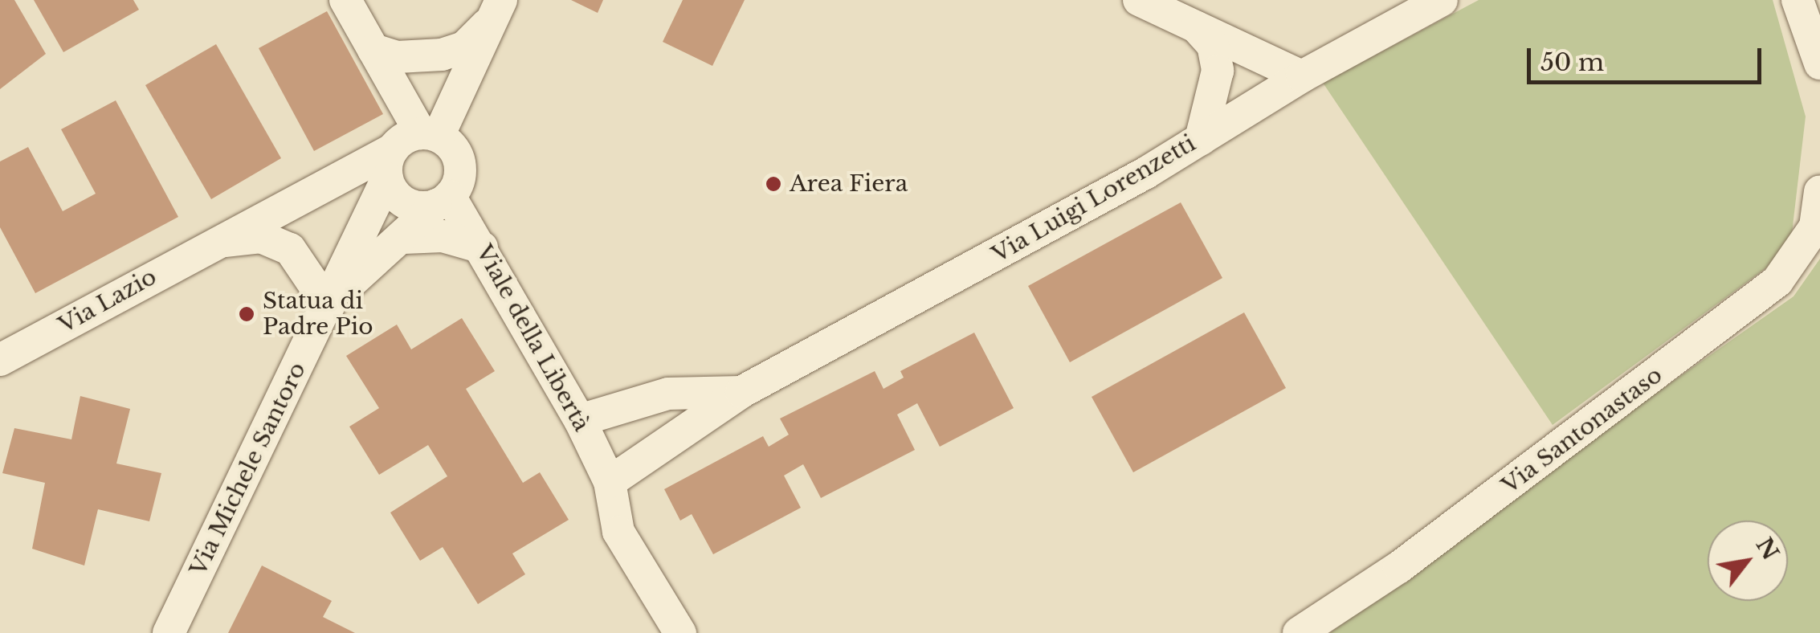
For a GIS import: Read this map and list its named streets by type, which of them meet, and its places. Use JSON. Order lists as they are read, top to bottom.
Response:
{
  "streets": {
    "street": [
      "Via Luigi Lorenzetti",
      "Via Lazio",
      "Viale della Libertà",
      "Via Santonastaso",
      "Via Michele Santoro"
    ]
  },
  "crossings": [
    ["Via Luigi Lorenzetti", "Viale della Libertà"],
    ["Via Lazio", "Viale della Libertà"],
    ["Via Lazio", "Via Michele Santoro"],
    ["Viale della Libertà", "Via Michele Santoro"]
  ],
  "places": ["Area Fiera", "Statua di Padre Pio"],
  "scale_bar": "50 m",
  "north": "top right"
}
